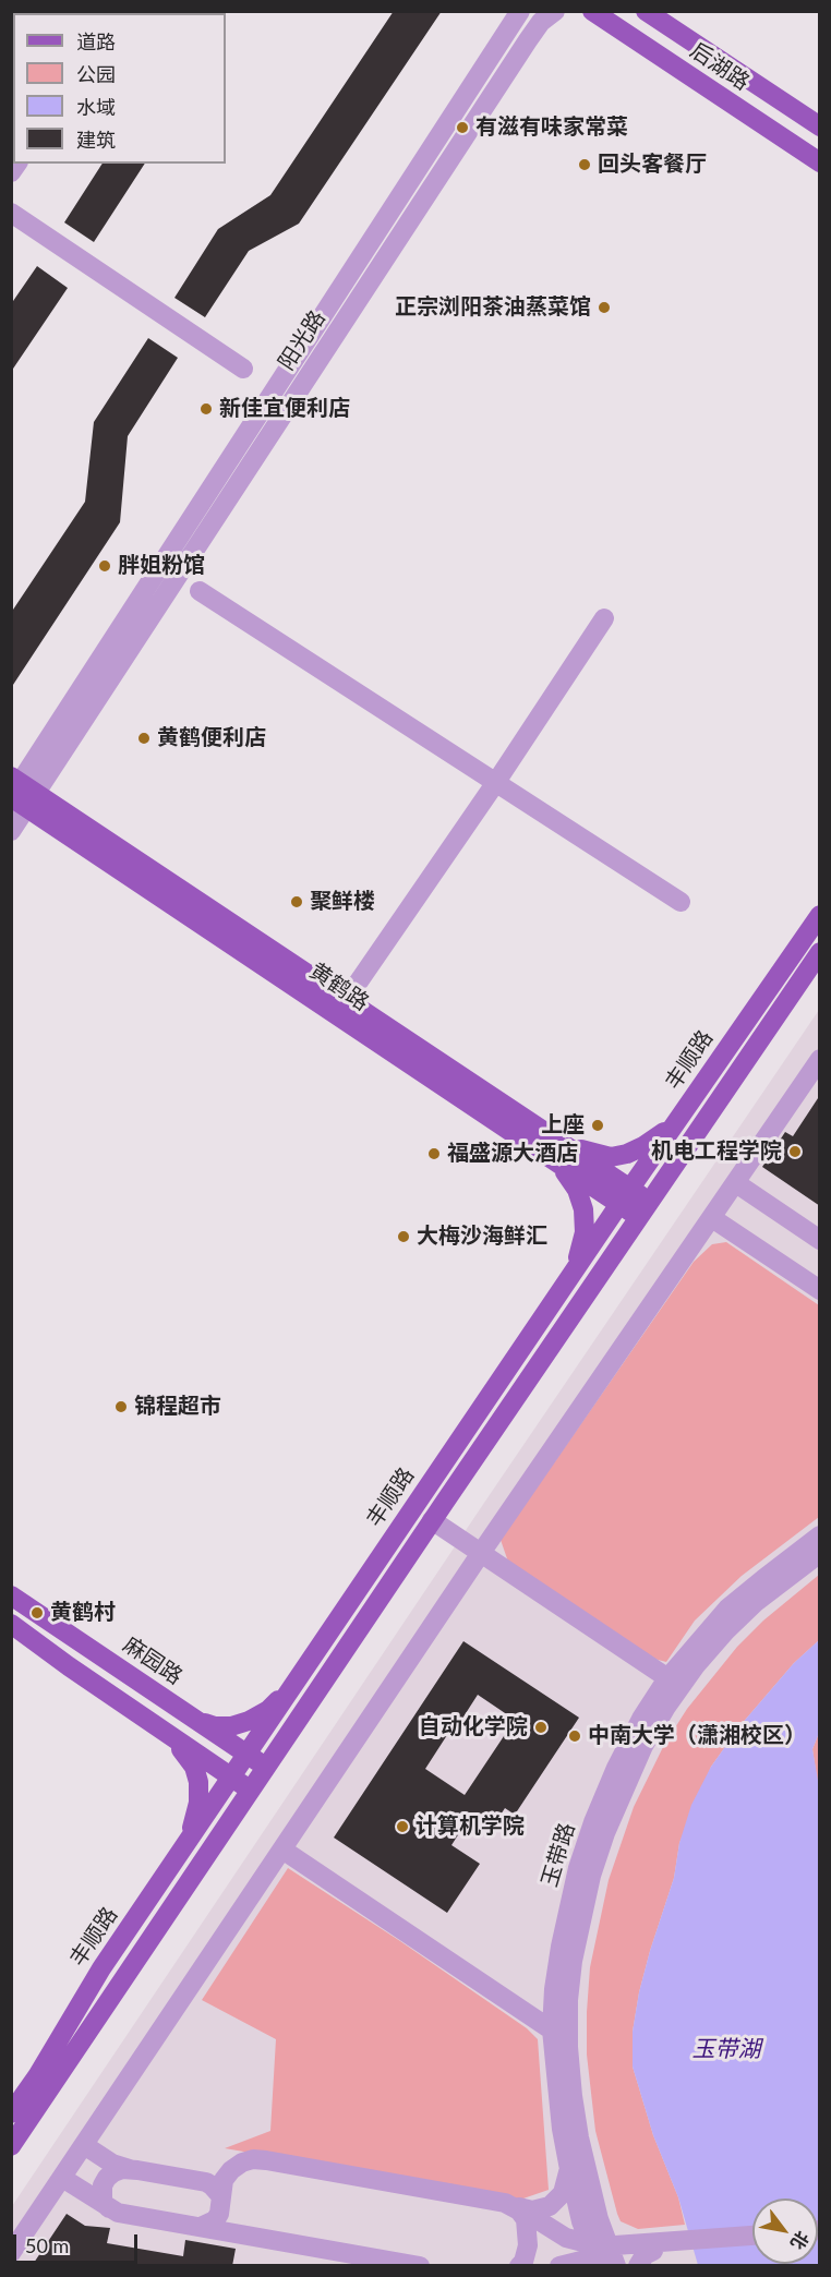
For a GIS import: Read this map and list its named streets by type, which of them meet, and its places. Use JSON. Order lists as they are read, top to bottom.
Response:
{
  "streets": {
    "main road": [
      "后湖路",
      "黄鹤路",
      "丰顺路",
      "麻园路"
    ],
    "street": ["阳光路", "玉带路"]
  },
  "crossings": [
    ["阳光路", "黄鹤路"],
    ["黄鹤路", "丰顺路"],
    ["丰顺路", "麻园路"]
  ],
  "water": ["玉带湖"],
  "places": [
    "有滋有味家常菜",
    "回头客餐厅",
    "正宗浏阳茶油蒸菜馆",
    "新佳宜便利店",
    "胖姐粉馆",
    "黄鹤便利店",
    "聚鲜楼",
    "上座",
    "机电工程学院",
    "福盛源大酒店",
    "大梅沙海鲜汇",
    "锦程超市",
    "黄鹤村",
    "自动化学院",
    "中南大学（潇湘校区）",
    "计算机学院"
  ],
  "legend": [
    "道路",
    "公园",
    "水域",
    "建筑"
  ],
  "scale_bar": "50 m",
  "north": "bottom right"
}
